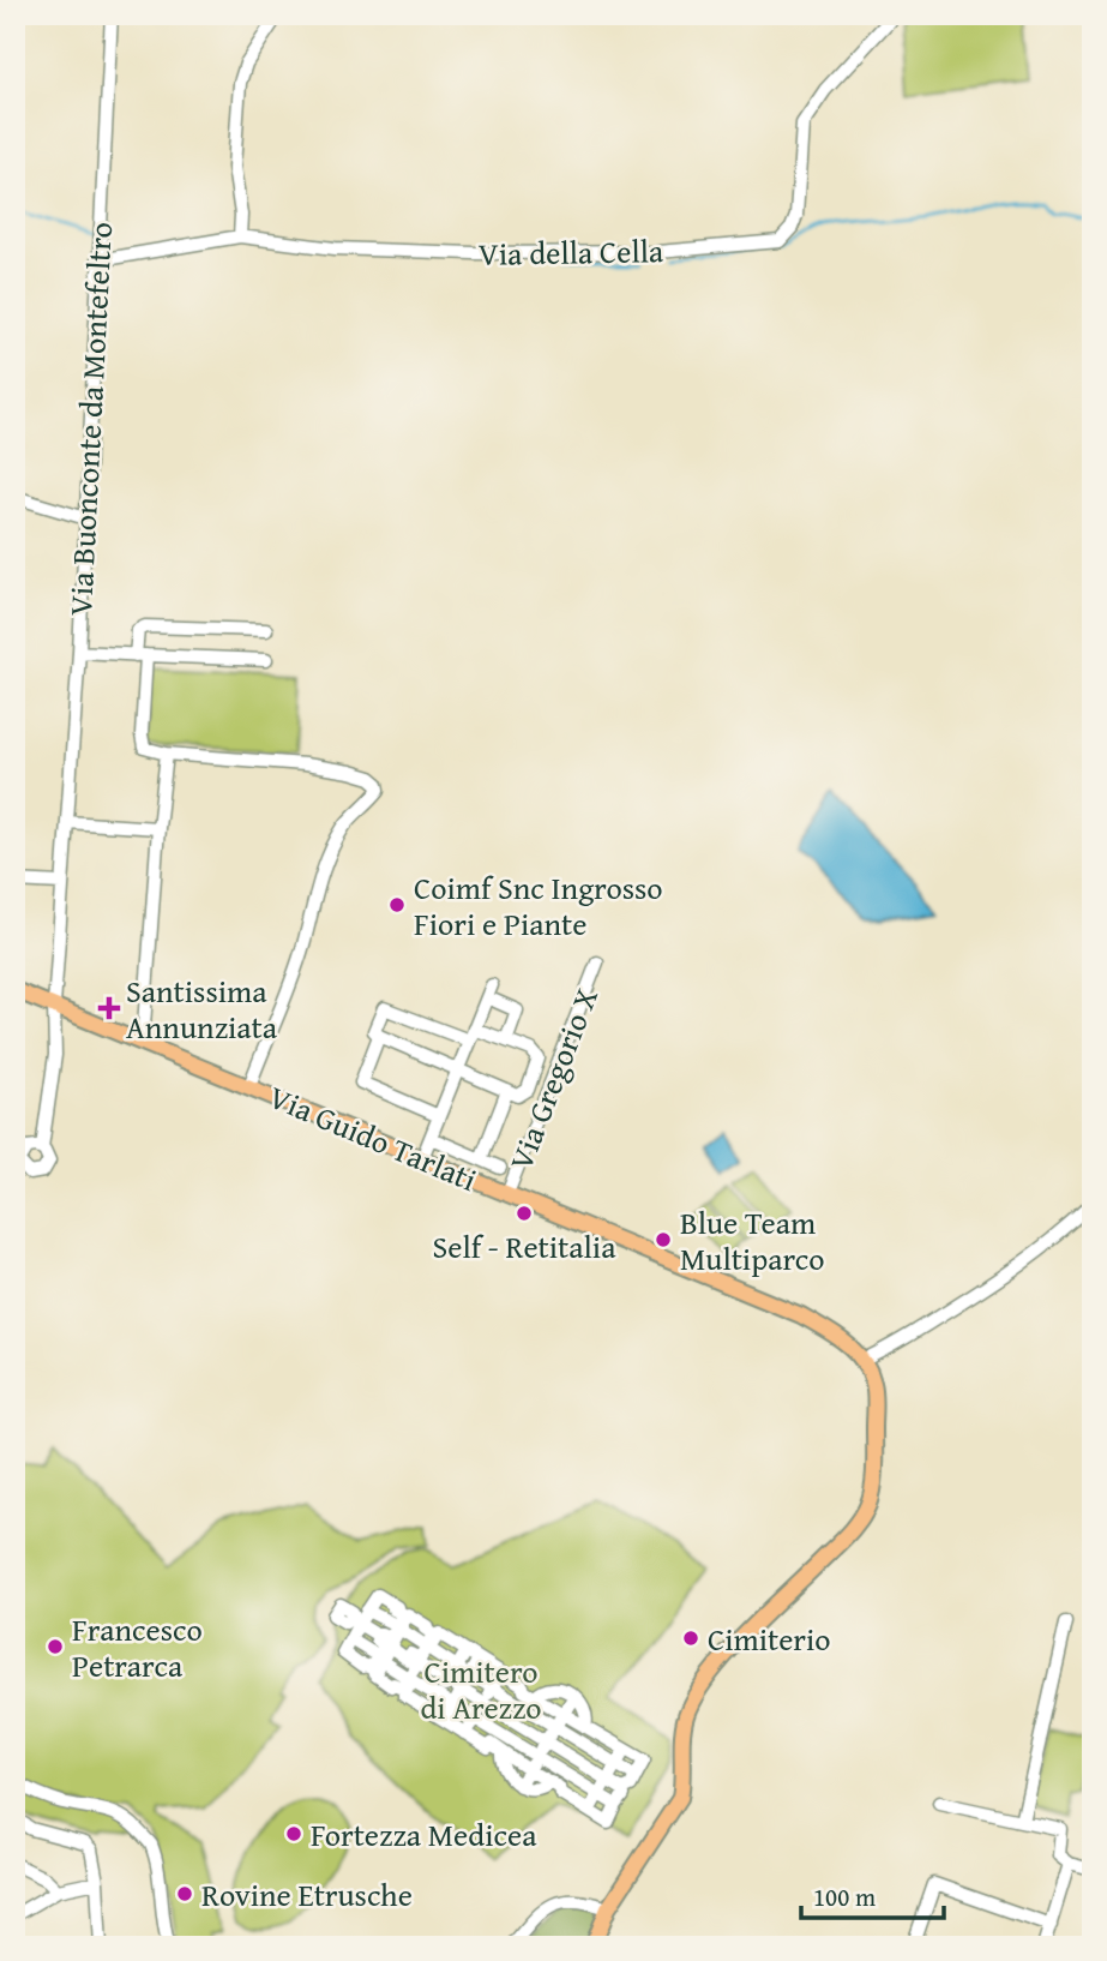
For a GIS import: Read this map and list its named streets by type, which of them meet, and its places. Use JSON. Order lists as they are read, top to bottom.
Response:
{
  "streets": {
    "main road": ["Via Guido Tarlati"],
    "street": ["Via della Cella", "Via Buonconte da Montefeltro", "Via Gregorio X"]
  },
  "crossings": [
    ["Via della Cella", "Via Buonconte da Montefeltro"],
    ["Via Buonconte da Montefeltro", "Via Guido Tarlati"],
    ["Via Gregorio X", "Via Guido Tarlati"]
  ],
  "parks": ["Cimitero di Arezzo"],
  "places": {
    "other": [
      "Coimf Snc Ingrosso Fiori e Piante",
      "Self - Retitalia",
      "Blue Team Multiparco",
      "Cimiterio",
      "Francesco Petrarca",
      "Fortezza Medicea",
      "Rovine Etrusche"
    ],
    "health": ["Santissima Annunziata"]
  },
  "scale_bar": "100 m"
}
